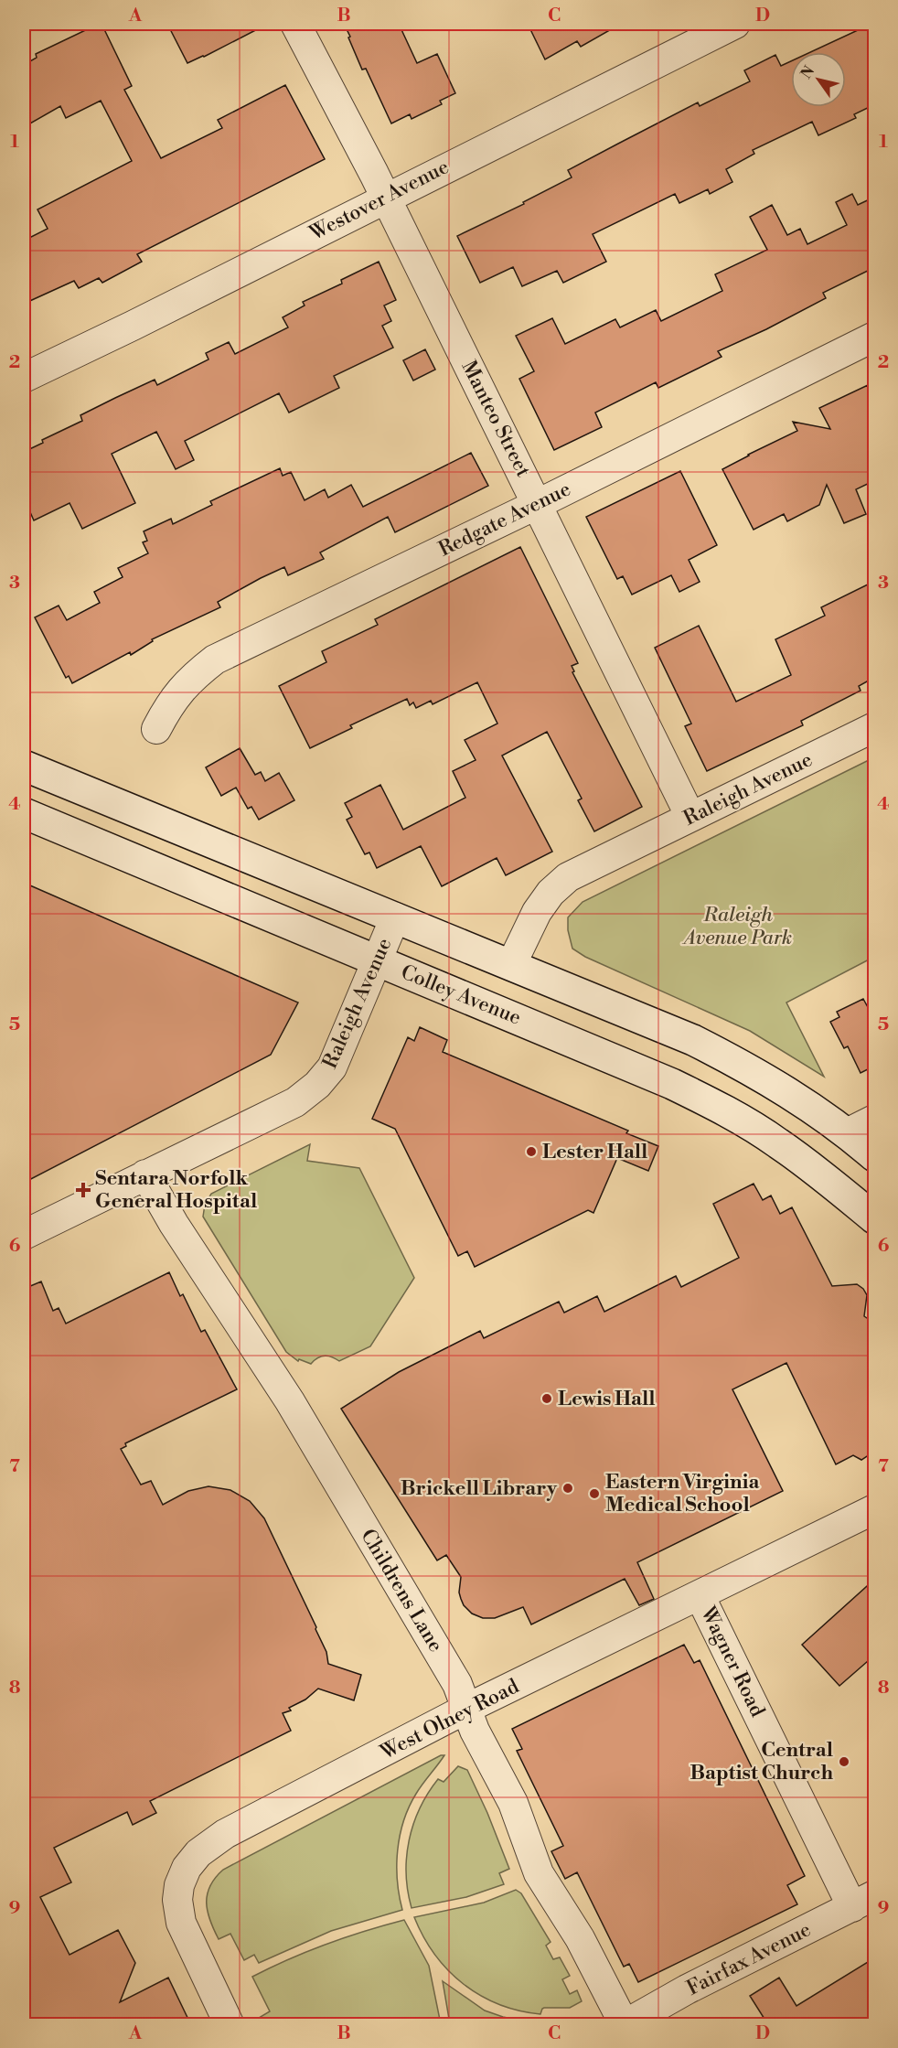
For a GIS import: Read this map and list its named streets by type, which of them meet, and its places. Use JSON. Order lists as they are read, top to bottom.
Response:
{
  "streets": {
    "main road": ["Colley Avenue"],
    "street": [
      "Westover Avenue",
      "Manteo Street",
      "Redgate Avenue",
      "Raleigh Avenue",
      "Childrens Lane",
      "Wagner Road",
      "West Olney Road",
      "Fairfax Avenue"
    ]
  },
  "crossings": [
    ["Westover Avenue", "Manteo Street"],
    ["Manteo Street", "Redgate Avenue"],
    ["Manteo Street", "Raleigh Avenue"],
    ["Raleigh Avenue", "Colley Avenue"],
    ["Raleigh Avenue", "Childrens Lane"],
    ["Childrens Lane", "West Olney Road"],
    ["Childrens Lane", "Fairfax Avenue"],
    ["Wagner Road", "West Olney Road"],
    ["Wagner Road", "Fairfax Avenue"]
  ],
  "parks": ["Raleigh Avenue Park"],
  "places": {
    "other": [
      "Lester Hall",
      "Lewis Hall",
      "Brickell Library",
      "Eastern Virginia Medical School",
      "Central Baptist Church"
    ],
    "health": ["Sentara Norfolk General Hospital"]
  },
  "north": "top left",
  "grid": {
    "columns": [
      "A",
      "B",
      "C",
      "D"
    ],
    "rows": [
      "1",
      "2",
      "3",
      "4",
      "5",
      "6",
      "7",
      "8",
      "9"
    ]
  }
}
